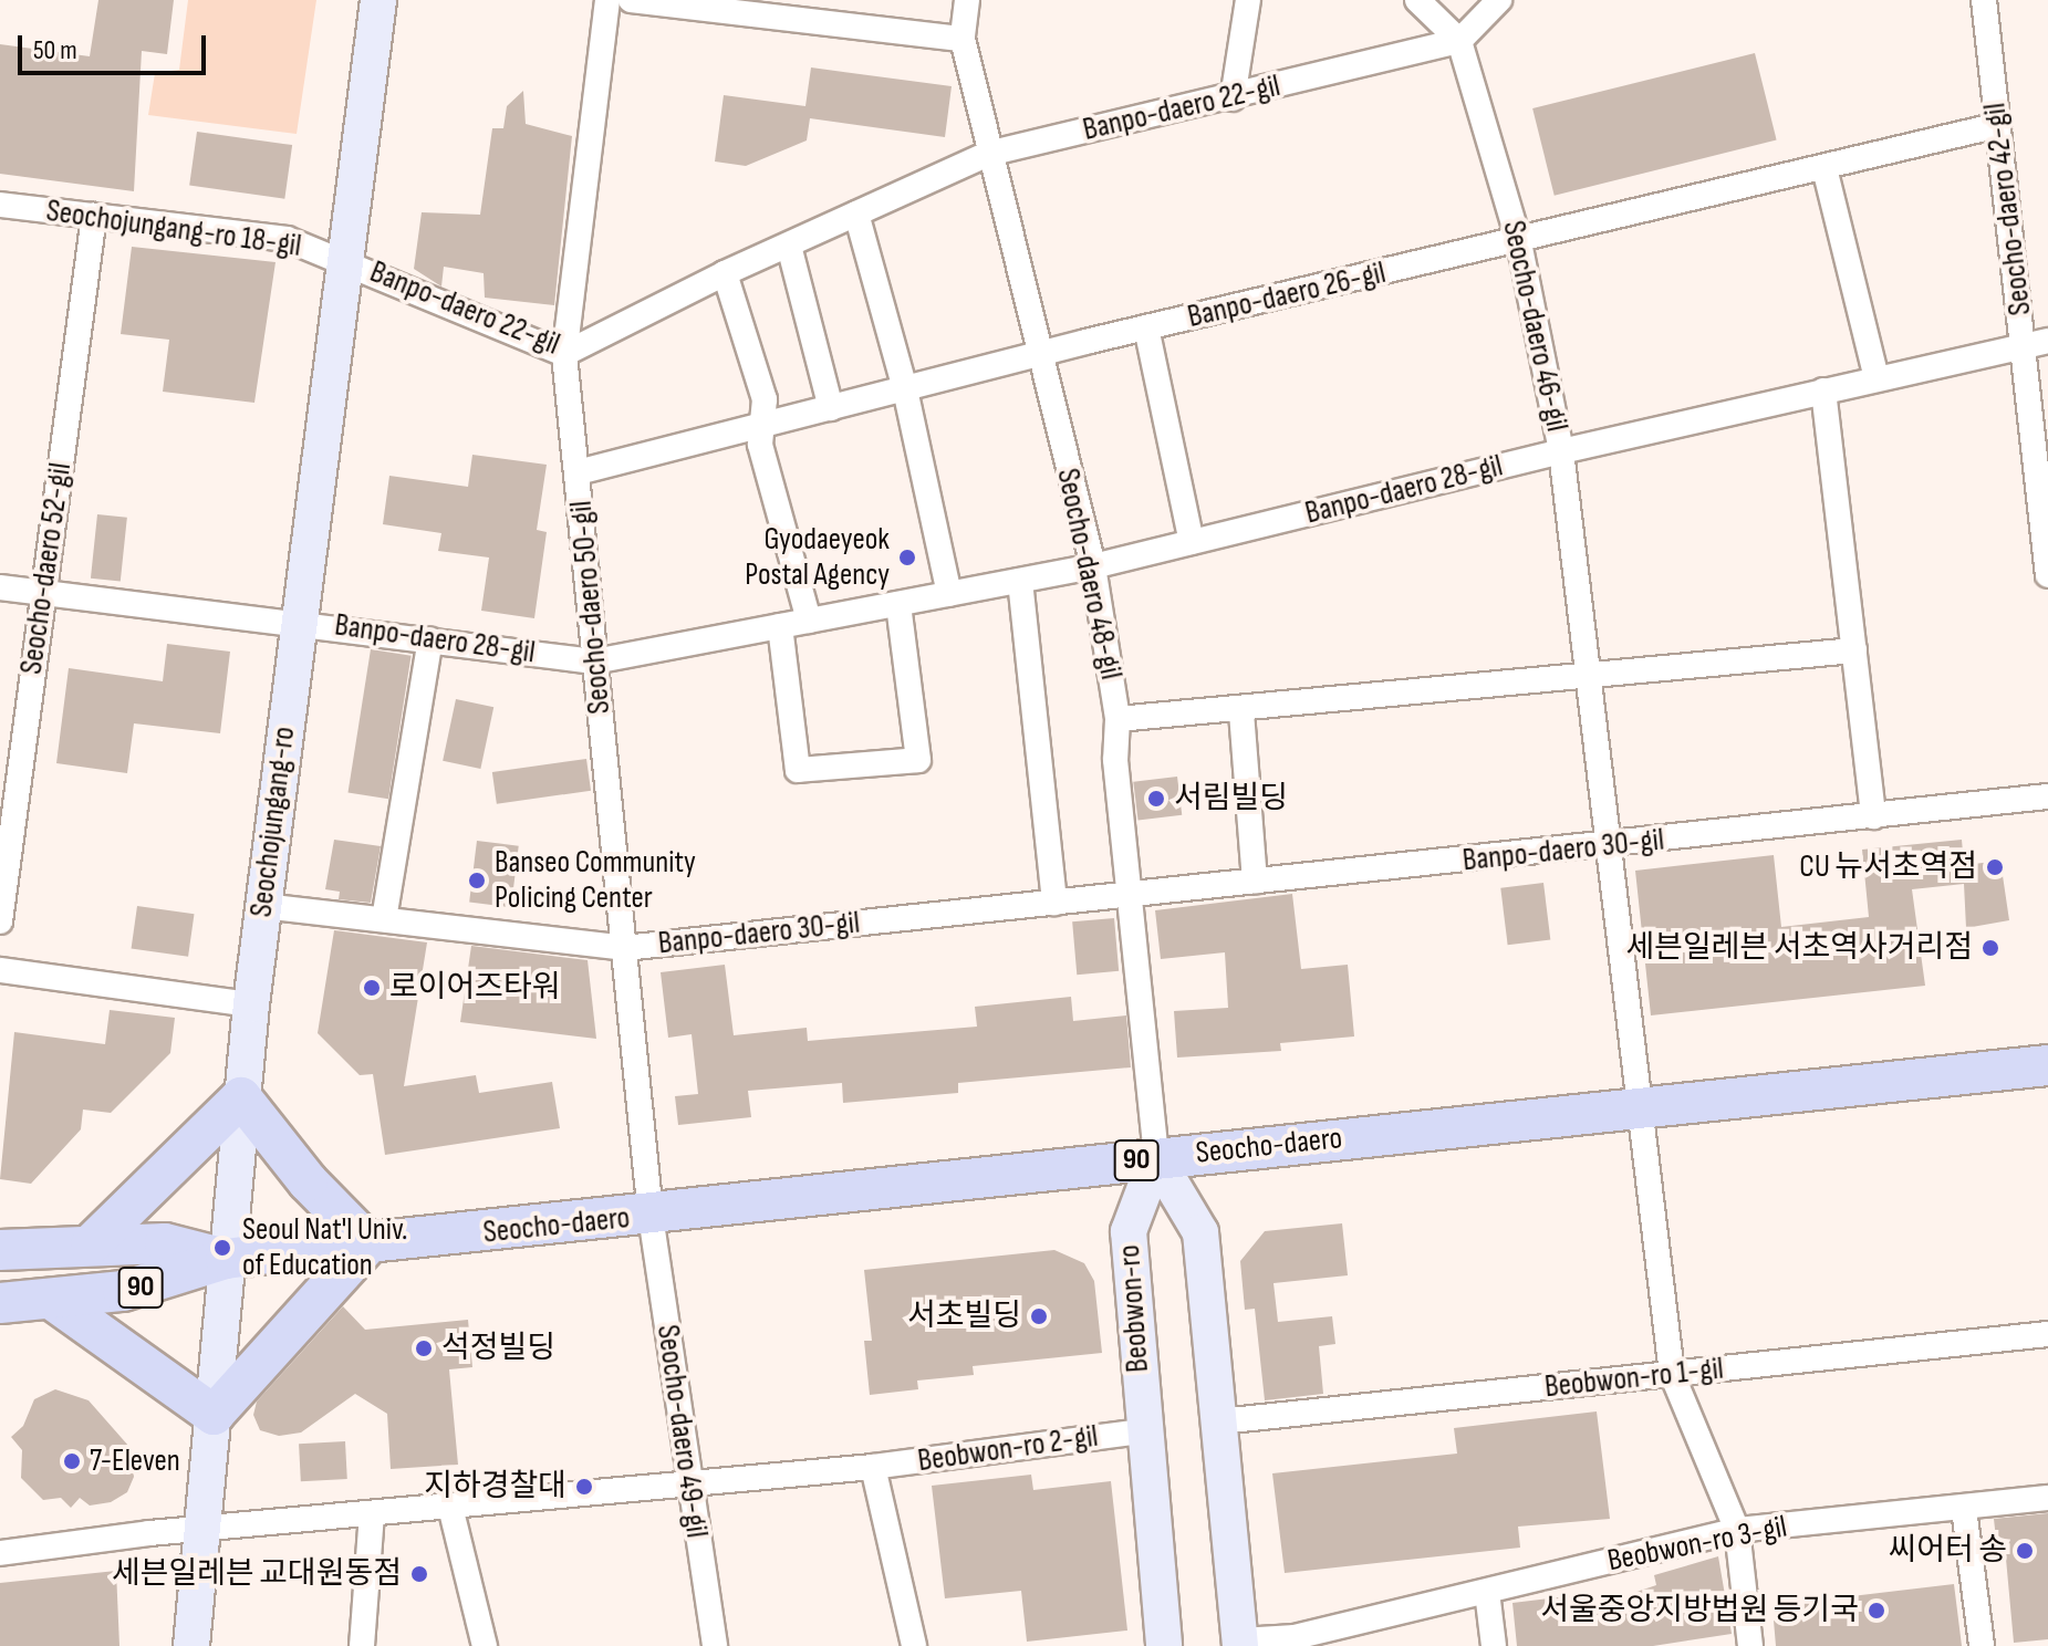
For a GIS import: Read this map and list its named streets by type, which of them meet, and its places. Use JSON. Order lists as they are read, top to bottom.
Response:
{
  "streets": {
    "main road": [
      "Seochojungang-ro",
      "Seocho-daero",
      "90",
      "Beobwon-ro"
    ],
    "street": [
      "Banpo-daero 22-gil",
      "Seocho-daero 42-gil",
      "Seochojungang-ro 18-gil",
      "Banpo-daero 26-gil",
      "Seocho-daero 46-gil",
      "Banpo-daero 28-gil",
      "Seocho-daero 52-gil",
      "Seocho-daero 48-gil",
      "Seocho-daero 50-gil",
      "Banpo-daero 30-gil",
      "Beobwon-ro 1-gil",
      "Seocho-daero 49-gil",
      "Beobwon-ro 2-gil",
      "Beobwon-ro 3-gil"
    ]
  },
  "crossings": [
    ["Banpo-daero 22-gil", "Seochojungang-ro 18-gil"],
    ["Banpo-daero 22-gil", "Seocho-daero 46-gil"],
    ["Banpo-daero 22-gil", "Seocho-daero 48-gil"],
    ["Banpo-daero 22-gil", "Seocho-daero 50-gil"],
    ["Banpo-daero 22-gil", "Seochojungang-ro"],
    ["Seocho-daero 42-gil", "Banpo-daero 26-gil"],
    ["Seocho-daero 42-gil", "Banpo-daero 28-gil"],
    ["Seochojungang-ro 18-gil", "Seocho-daero 52-gil"],
    ["Seochojungang-ro 18-gil", "Seochojungang-ro"],
    ["Banpo-daero 26-gil", "Seocho-daero 46-gil"],
    ["Banpo-daero 26-gil", "Seocho-daero 48-gil"],
    ["Banpo-daero 26-gil", "Seocho-daero 50-gil"],
    ["Seocho-daero 46-gil", "Banpo-daero 28-gil"],
    ["Seocho-daero 46-gil", "Banpo-daero 30-gil"],
    ["Seocho-daero 46-gil", "Seocho-daero"],
    ["Seocho-daero 46-gil", "Beobwon-ro 1-gil"],
    ["Seocho-daero 46-gil", "Beobwon-ro 3-gil"],
    ["Banpo-daero 28-gil", "Seocho-daero 52-gil"],
    ["Banpo-daero 28-gil", "Seocho-daero 48-gil"],
    ["Banpo-daero 28-gil", "Seocho-daero 50-gil"],
    ["Banpo-daero 28-gil", "Seochojungang-ro"],
    ["Seocho-daero 48-gil", "Banpo-daero 30-gil"],
    ["Seocho-daero 48-gil", "Seocho-daero"],
    ["Seocho-daero 48-gil", "Beobwon-ro"],
    ["Seocho-daero 50-gil", "Banpo-daero 30-gil"],
    ["Seocho-daero 50-gil", "Seocho-daero"],
    ["Seocho-daero 50-gil", "Seocho-daero 49-gil"],
    ["Seochojungang-ro", "Banpo-daero 30-gil"],
    ["Seochojungang-ro", "Seocho-daero"],
    ["Seochojungang-ro", "Beobwon-ro 2-gil"],
    ["Seocho-daero", "Beobwon-ro"],
    ["Seocho-daero", "Seocho-daero 49-gil"],
    ["Beobwon-ro", "Beobwon-ro 2-gil"],
    ["Seocho-daero 49-gil", "Beobwon-ro 2-gil"]
  ],
  "places": [
    "Gyodaeyeok Postal Agency",
    "서림빌딩",
    "CU 뉴서초역점",
    "Banseo Community Policing Center",
    "세븐일레븐 서초역사거리점",
    "로이어즈타워",
    "Seoul Nat'l Univ. of Education",
    "서초빌딩",
    "석정빌딩",
    "7-Eleven",
    "지하경찰대",
    "씨어터 송",
    "세븐일레븐 교대원동점",
    "서울중앙지방법원 등기국"
  ],
  "scale_bar": "50 m"
}
